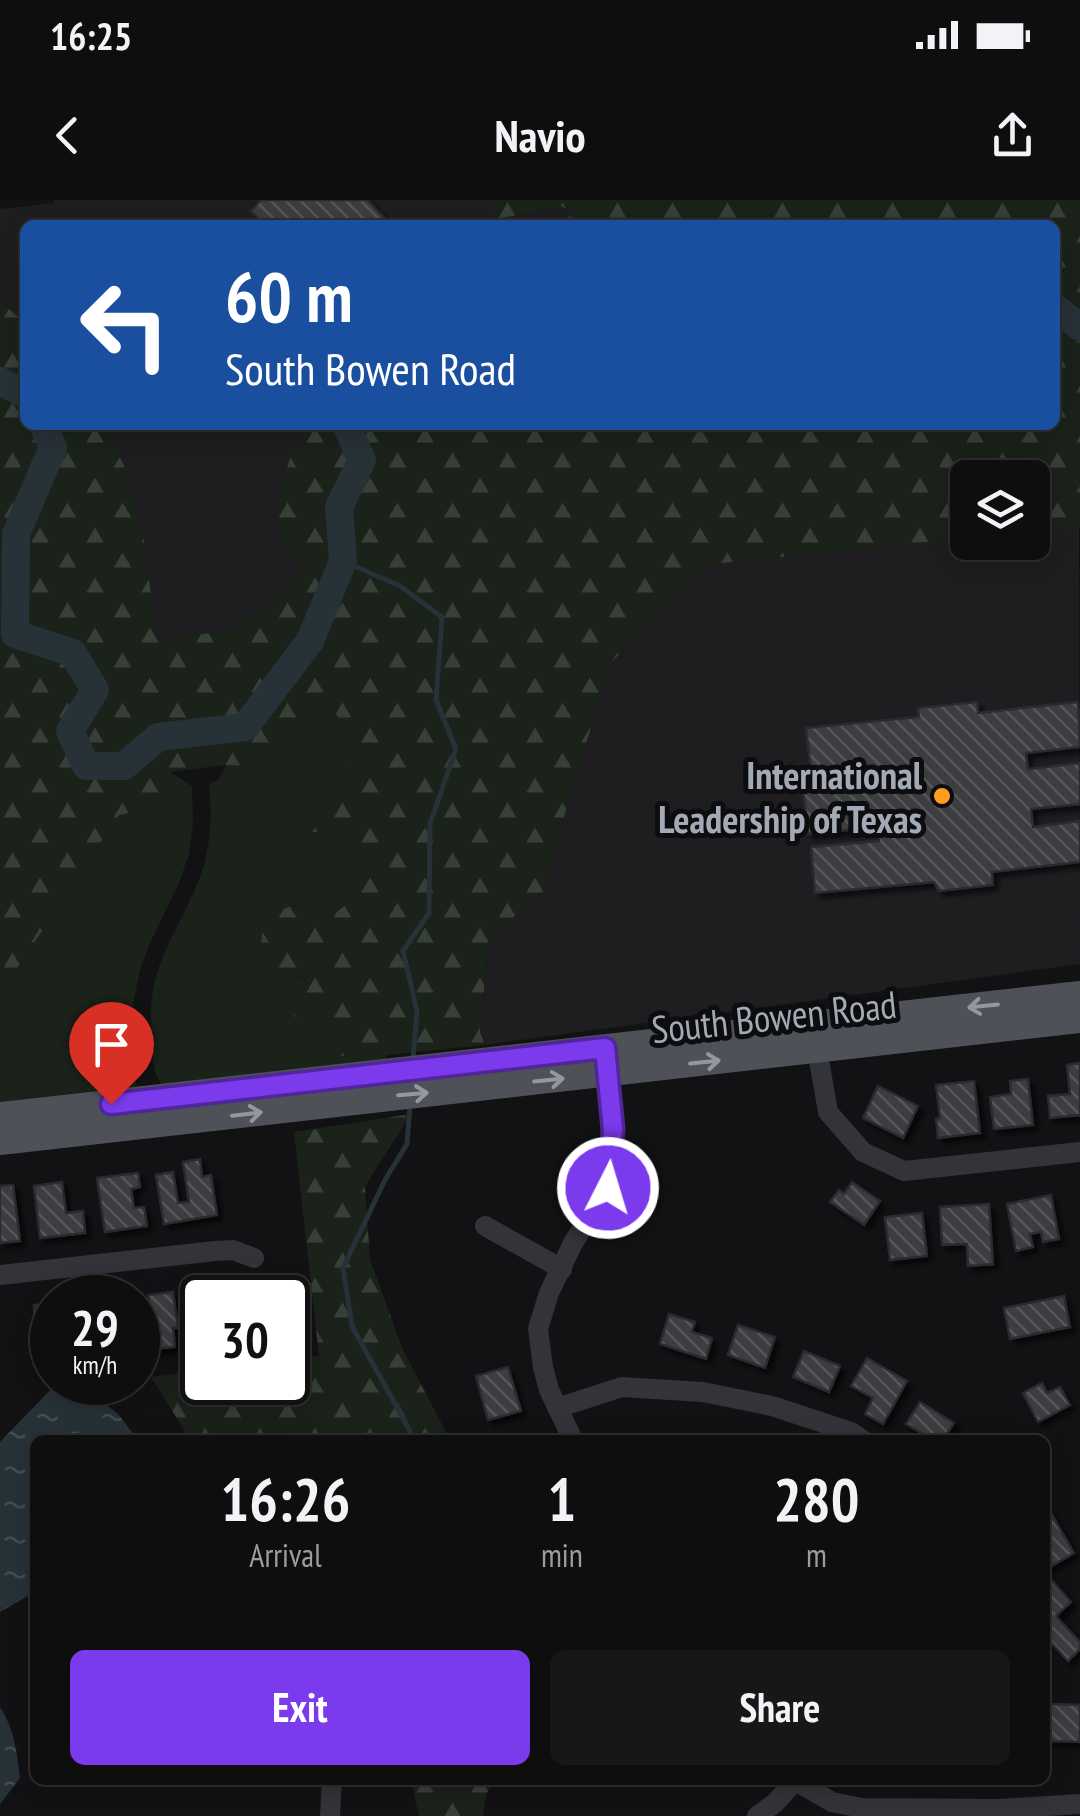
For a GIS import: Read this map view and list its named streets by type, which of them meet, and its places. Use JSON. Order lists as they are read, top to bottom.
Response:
{
  "streets": {
    "main road": ["South Bowen Road"]
  },
  "places": ["International Leadership of Texas"],
  "page": {
    "status": "16:25",
    "header": "Navio",
    "turn": ["60 m", "South Bowen Road"],
    "speed": "29 km/h",
    "limit": "30",
    "eta": [
      "16:26",
      "Arrival",
      "1",
      "min",
      "280",
      "m"
    ],
    "buttons": ["Exit", "Share"]
  }
}
